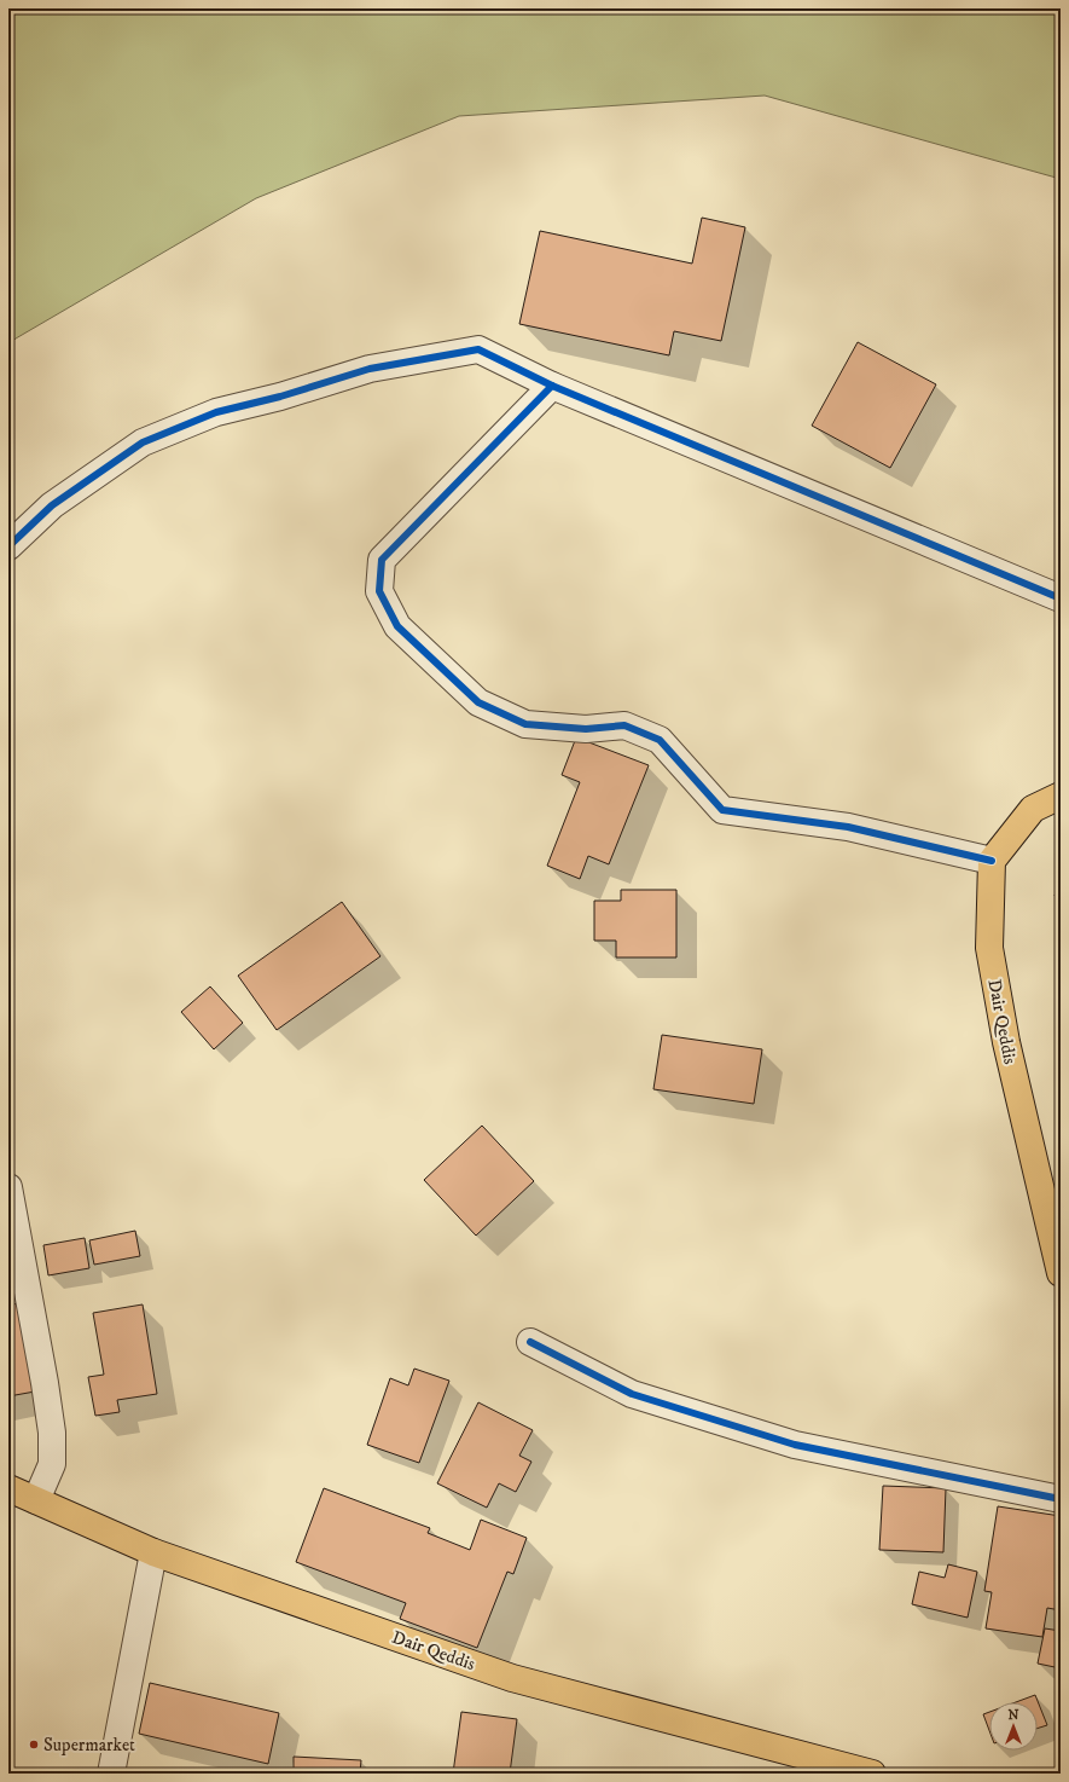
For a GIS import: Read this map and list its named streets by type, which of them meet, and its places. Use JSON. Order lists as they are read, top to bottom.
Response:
{
  "streets": {
    "main road": ["Dair Qeddis"]
  },
  "places": ["Supermarket"],
  "north": "top"
}
